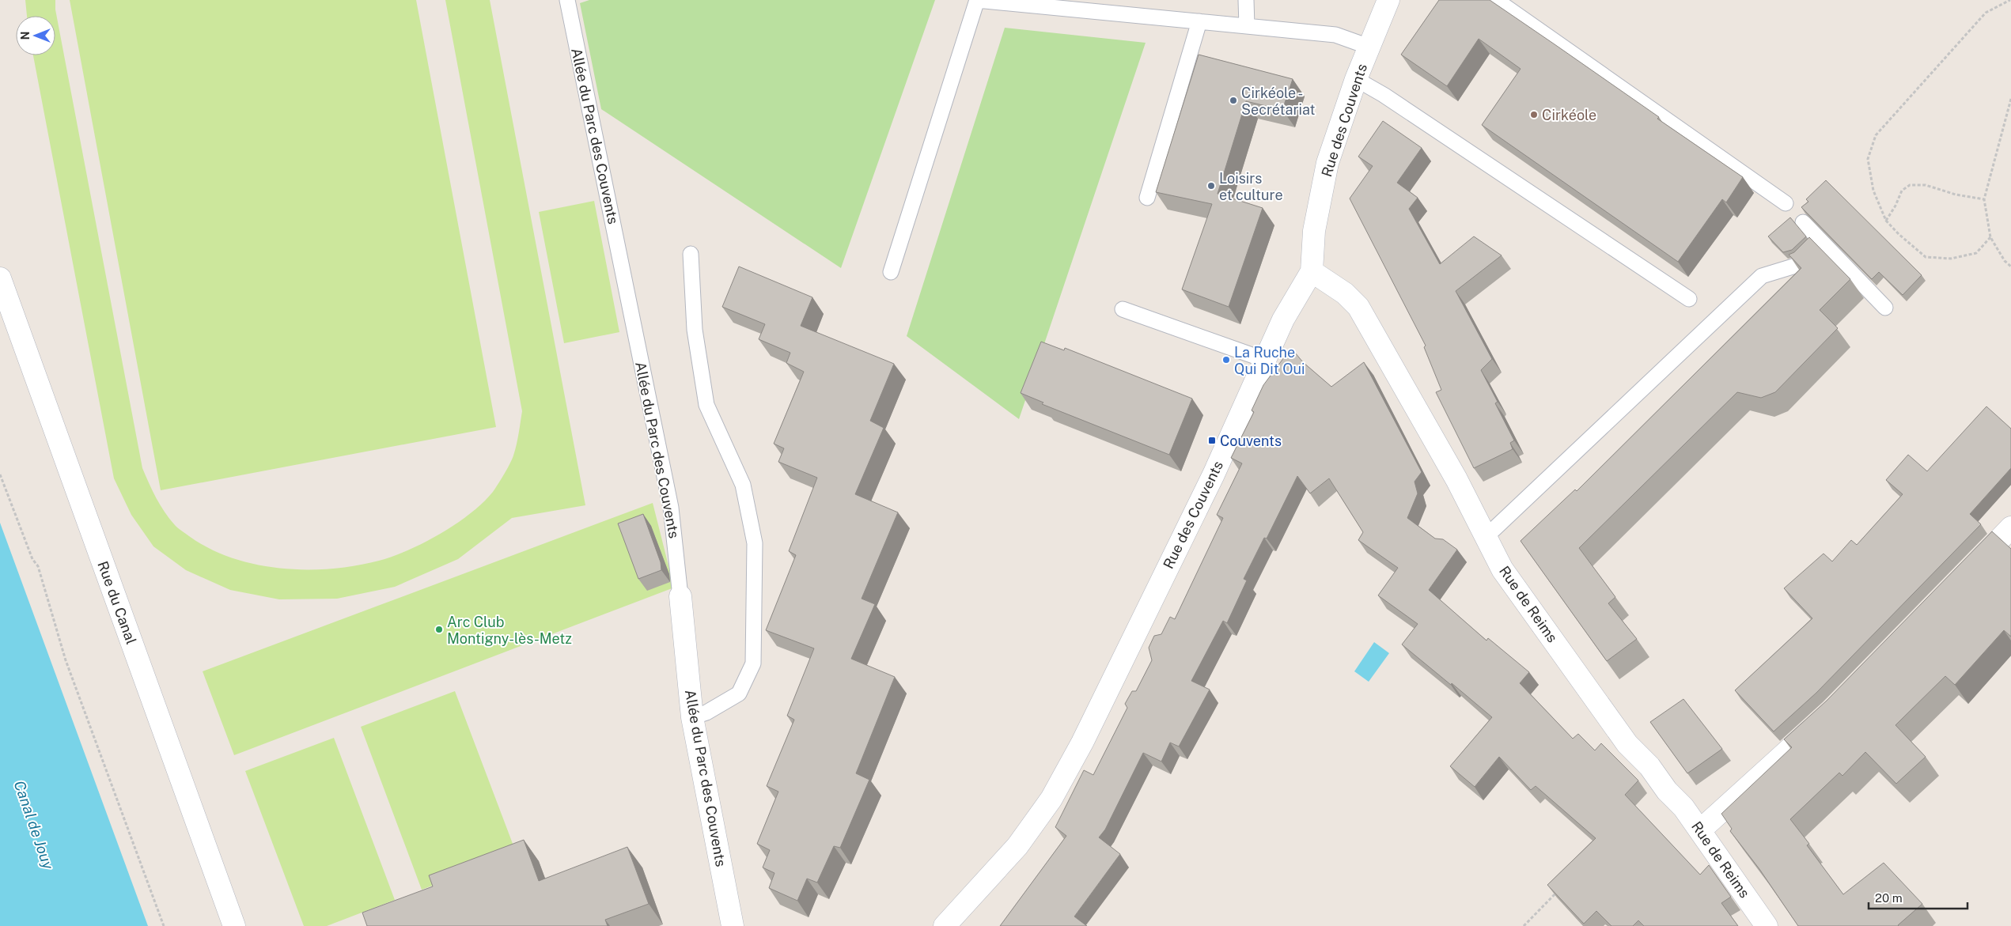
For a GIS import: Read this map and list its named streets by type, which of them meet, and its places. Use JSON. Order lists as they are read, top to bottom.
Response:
{
  "streets": {
    "street": [
      "Rue des Couvents",
      "Allée du Parc des Couvents",
      "Rue du Canal",
      "Rue de Reims"
    ]
  },
  "crossings": [
    ["Rue des Couvents", "Rue de Reims"]
  ],
  "water": ["Canal de Jouy"],
  "places": {
    "other": [
      "Cirkéole - Secrétariat",
      "Cirkéole",
      "Loisirs et culture",
      "La Ruche Qui Dit Oui",
      "Arc Club Montigny-lès-Metz"
    ],
    "transit": ["Couvents"]
  },
  "scale_bar": "20 m",
  "north": "left"
}
